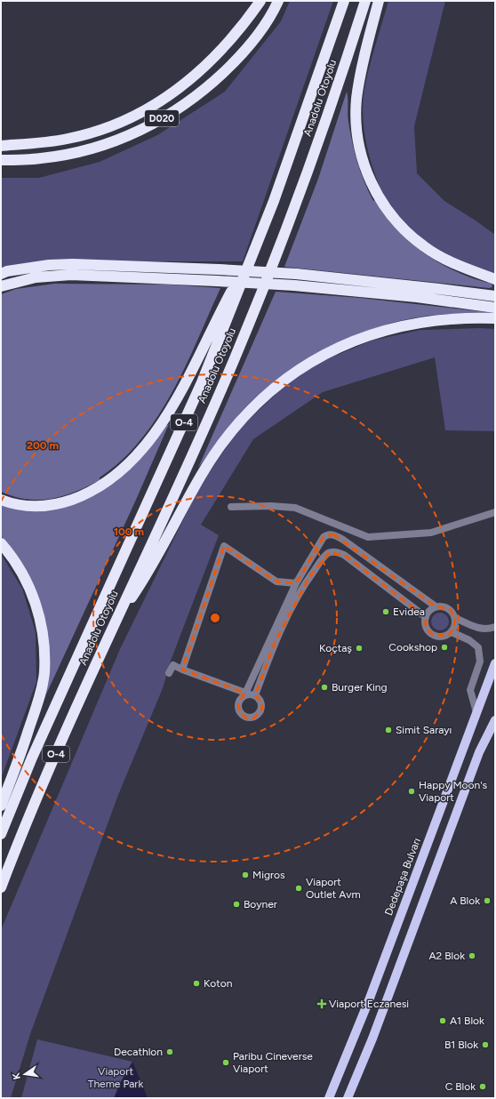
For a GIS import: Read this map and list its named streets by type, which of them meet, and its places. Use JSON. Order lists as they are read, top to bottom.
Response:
{
  "streets": {
    "highway": ["Anadolu Otoyolu", "D020", "O-4"],
    "main road": ["Dedepaşa Bulvarı"]
  },
  "parks": ["Viaport Theme Park"],
  "places": {
    "other": [
      "Evidea",
      "Cookshop",
      "Koçtaş",
      "Burger King",
      "Simit Sarayı",
      "Happy Moon's Viaport",
      "Migros",
      "Viaport Outlet Avm",
      "A Blok",
      "Boyner",
      "A2 Blok",
      "Koton",
      "A1 Blok",
      "B1 Blok",
      "Decathlon",
      "Paribu Cineverse Viaport",
      "C Blok"
    ],
    "health": ["Viaport Eczanesi"]
  },
  "north": "left",
  "rings": ["200 m", "100 m"]
}
